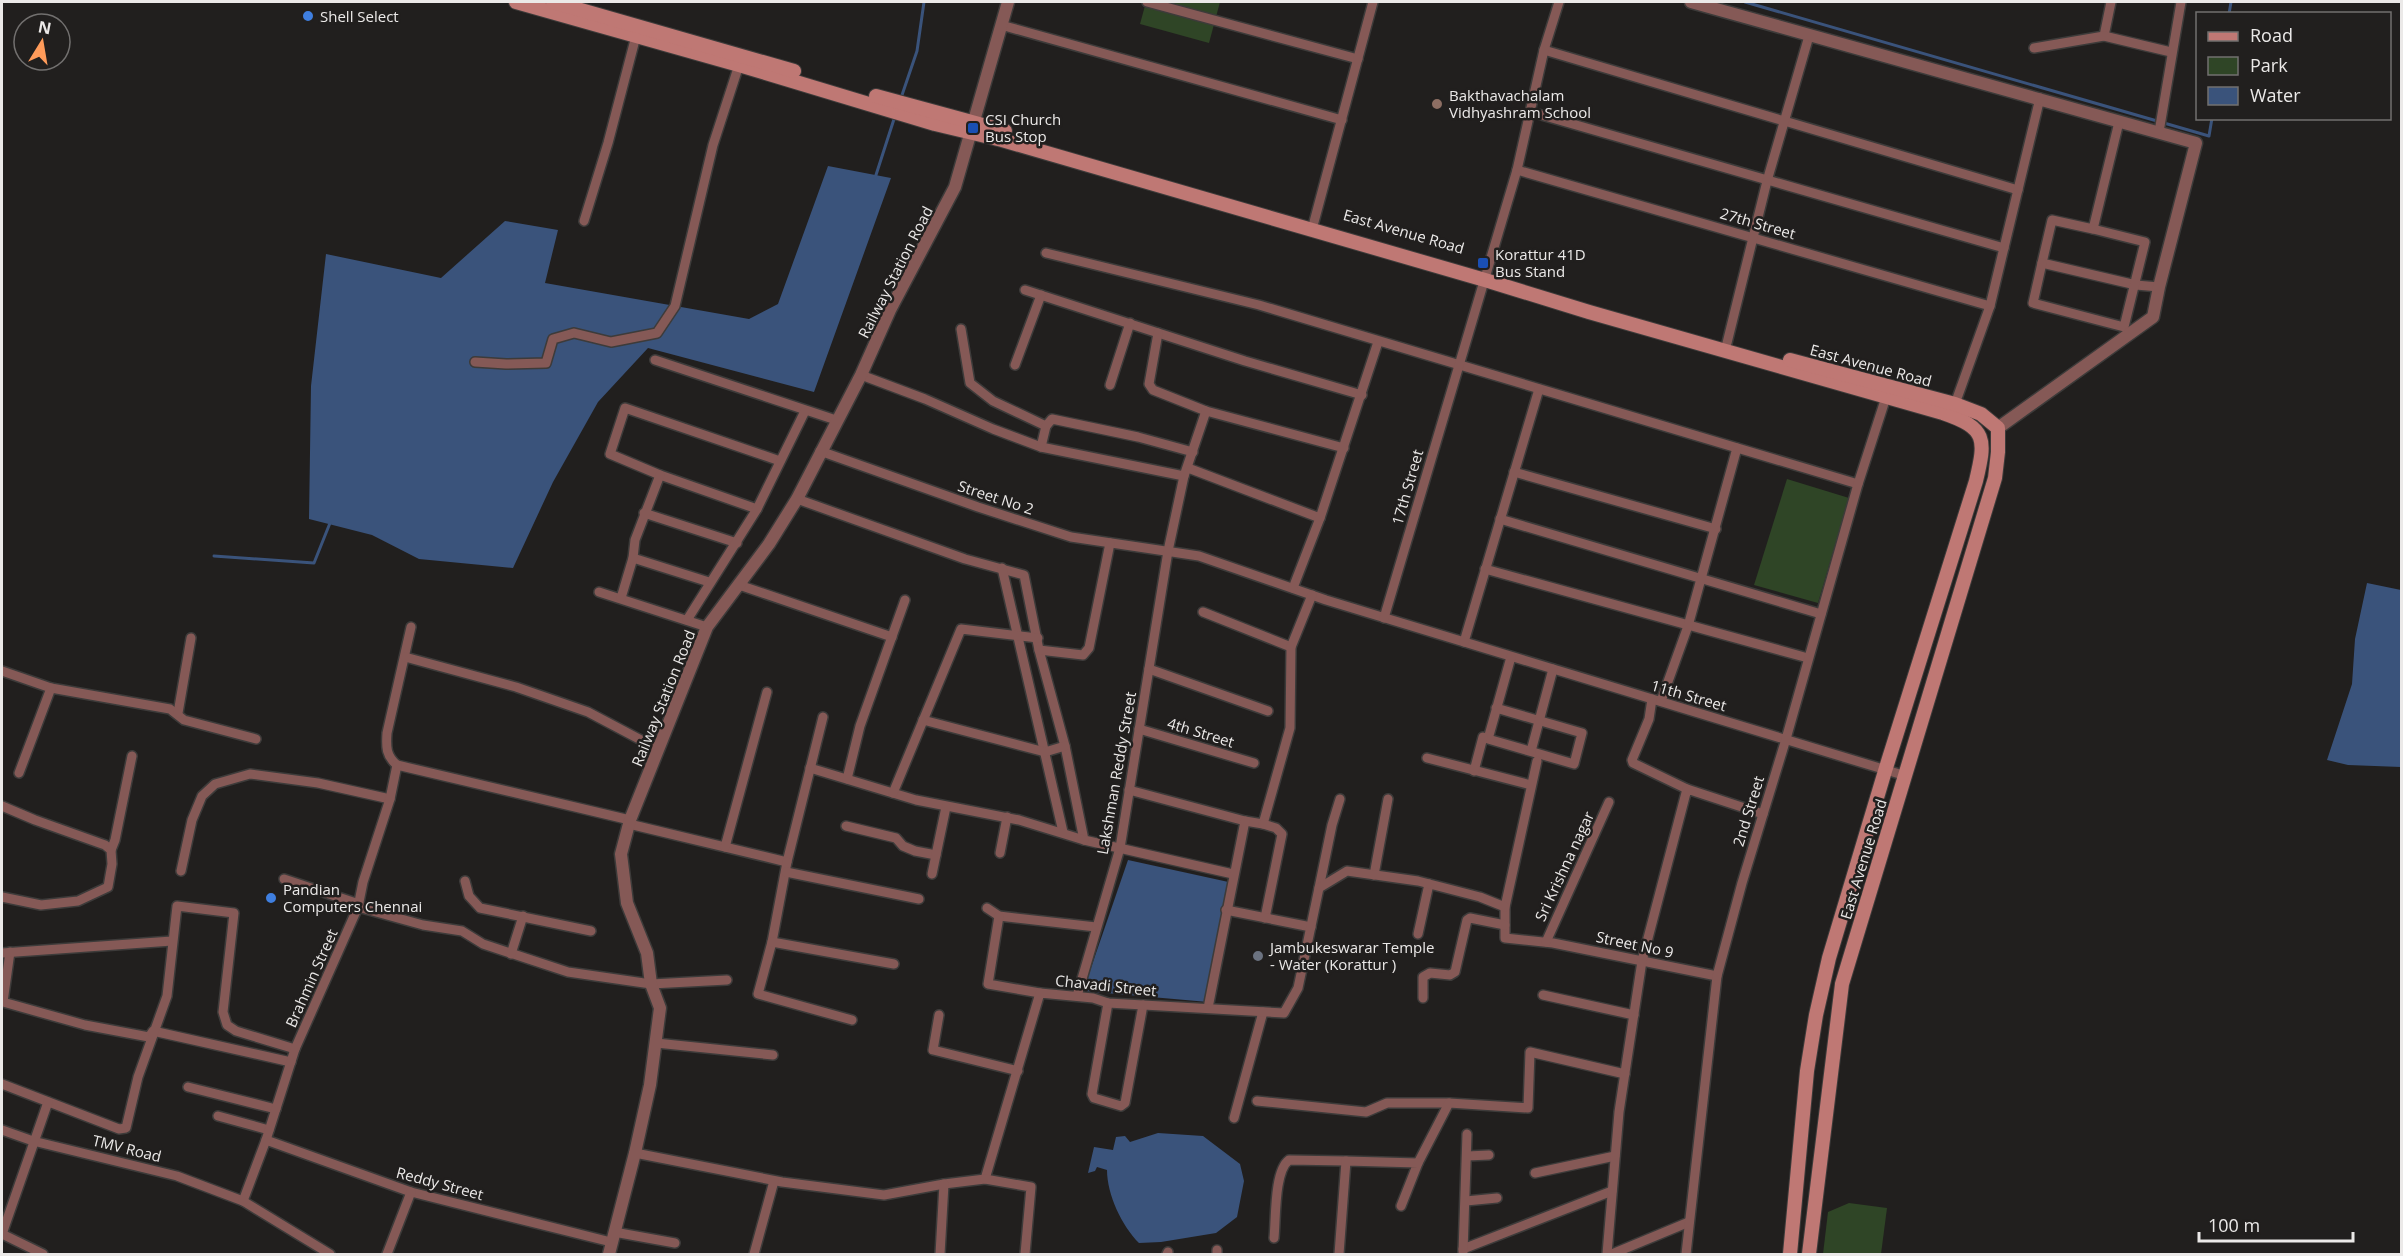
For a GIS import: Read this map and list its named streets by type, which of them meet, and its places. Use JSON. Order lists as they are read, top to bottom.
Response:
{
  "streets": {
    "main road": ["East Avenue Road"],
    "street": [
      "27th Street",
      "Railway Station Road",
      "17th Street",
      "Street No 2",
      "11th Street",
      "4th Street",
      "Lakshman Reddy Street",
      "2nd Street",
      "Sri Krishna nagar",
      "Street No 9",
      "Brahmin Street",
      "Chavadi Street",
      "TMV Road",
      "Reddy Street"
    ]
  },
  "crossings": [
    ["27th Street", "17th Street"],
    ["East Avenue Road", "Railway Station Road"],
    ["East Avenue Road", "17th Street"],
    ["East Avenue Road", "11th Street"],
    ["East Avenue Road", "2nd Street"],
    ["Railway Station Road", "Street No 2"],
    ["Railway Station Road", "Reddy Street"],
    ["17th Street", "11th Street"],
    ["Street No 2", "11th Street"],
    ["Street No 2", "Lakshman Reddy Street"],
    ["11th Street", "2nd Street"],
    ["4th Street", "Lakshman Reddy Street"],
    ["Lakshman Reddy Street", "Chavadi Street"],
    ["2nd Street", "Street No 9"],
    ["Sri Krishna nagar", "Street No 9"],
    ["Brahmin Street", "TMV Road"],
    ["Brahmin Street", "Reddy Street"]
  ],
  "places": {
    "other": [
      "Shell Select",
      "Bakthavachalam Vidhyashram School",
      "Pandian Computers Chennai",
      "Jambukeswarar Temple - Water (Korattur )"
    ],
    "transit": ["CSI Church Bus Stop", "Korattur 41D Bus Stand"]
  },
  "legend": ["Road", "Park", "Water"],
  "scale_bar": "100 m",
  "north": "top"
}
